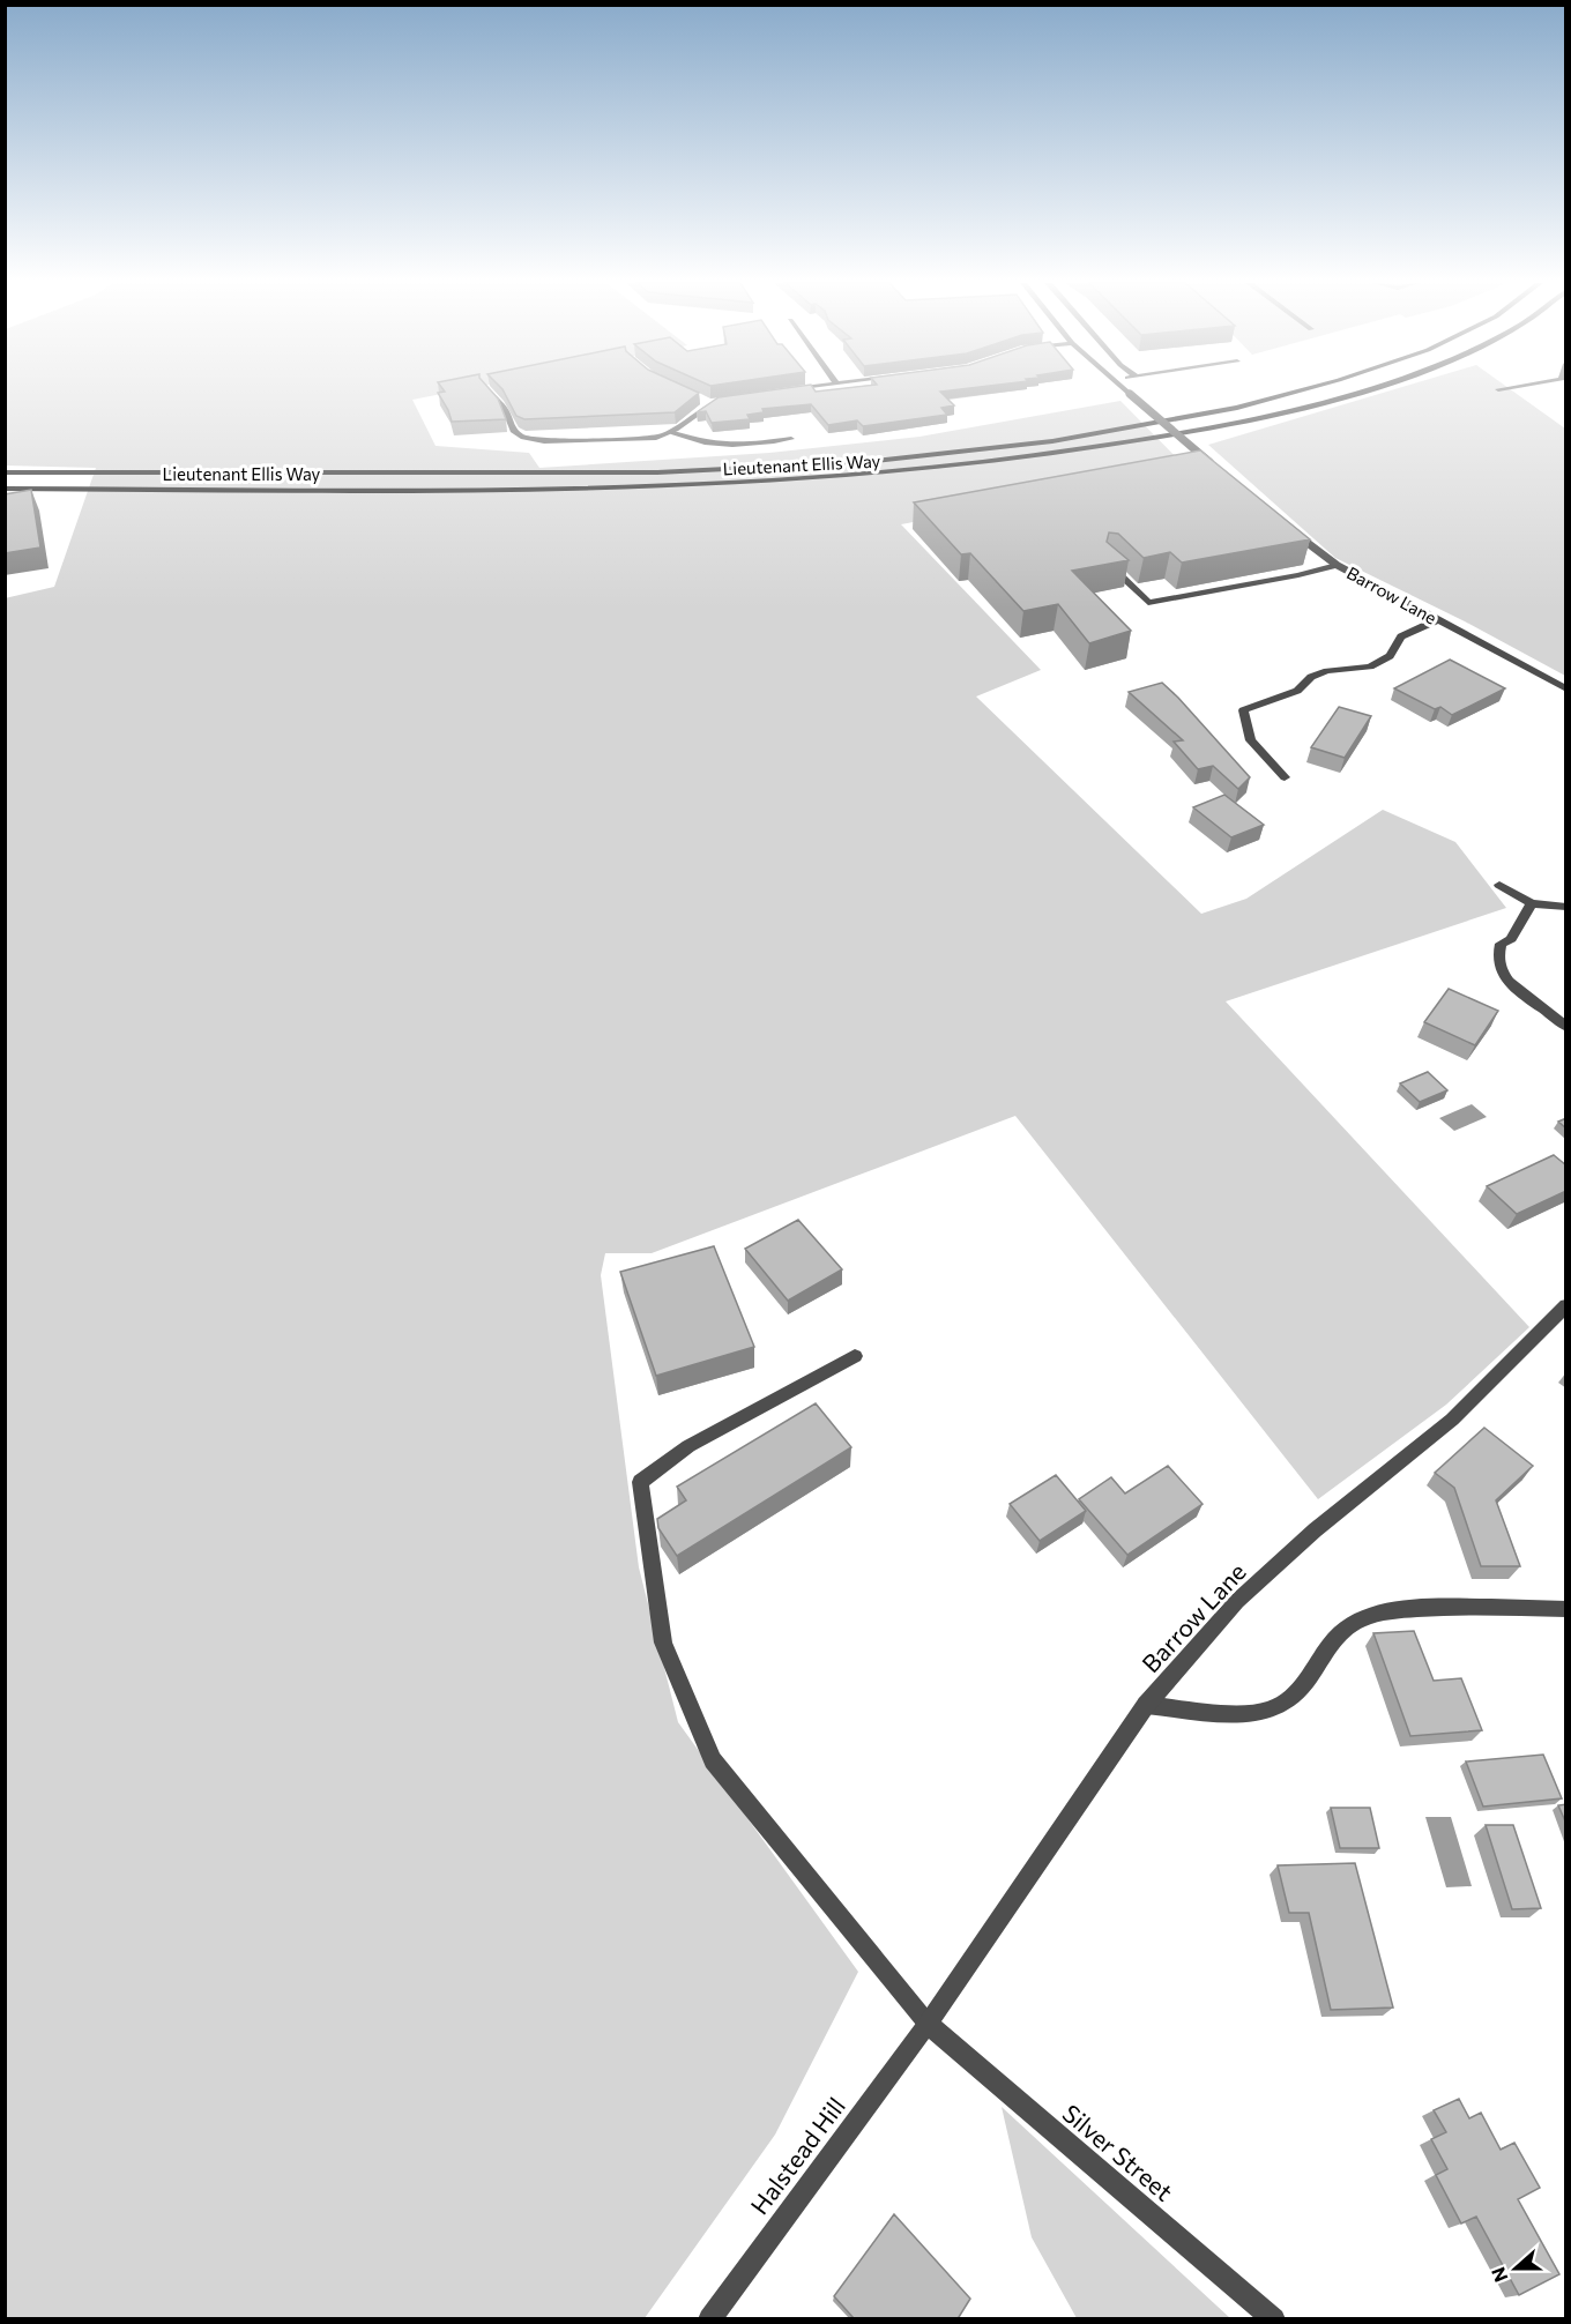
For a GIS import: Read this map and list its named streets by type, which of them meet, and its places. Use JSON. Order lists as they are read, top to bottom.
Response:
{
  "streets": {
    "main road": ["Lieutenant Ellis Way"],
    "street": ["Barrow Lane", "Silver Street", "Halstead Hill"]
  },
  "crossings": [
    ["Barrow Lane", "Silver Street"],
    ["Barrow Lane", "Halstead Hill"],
    ["Silver Street", "Halstead Hill"]
  ],
  "north": "left"
}
